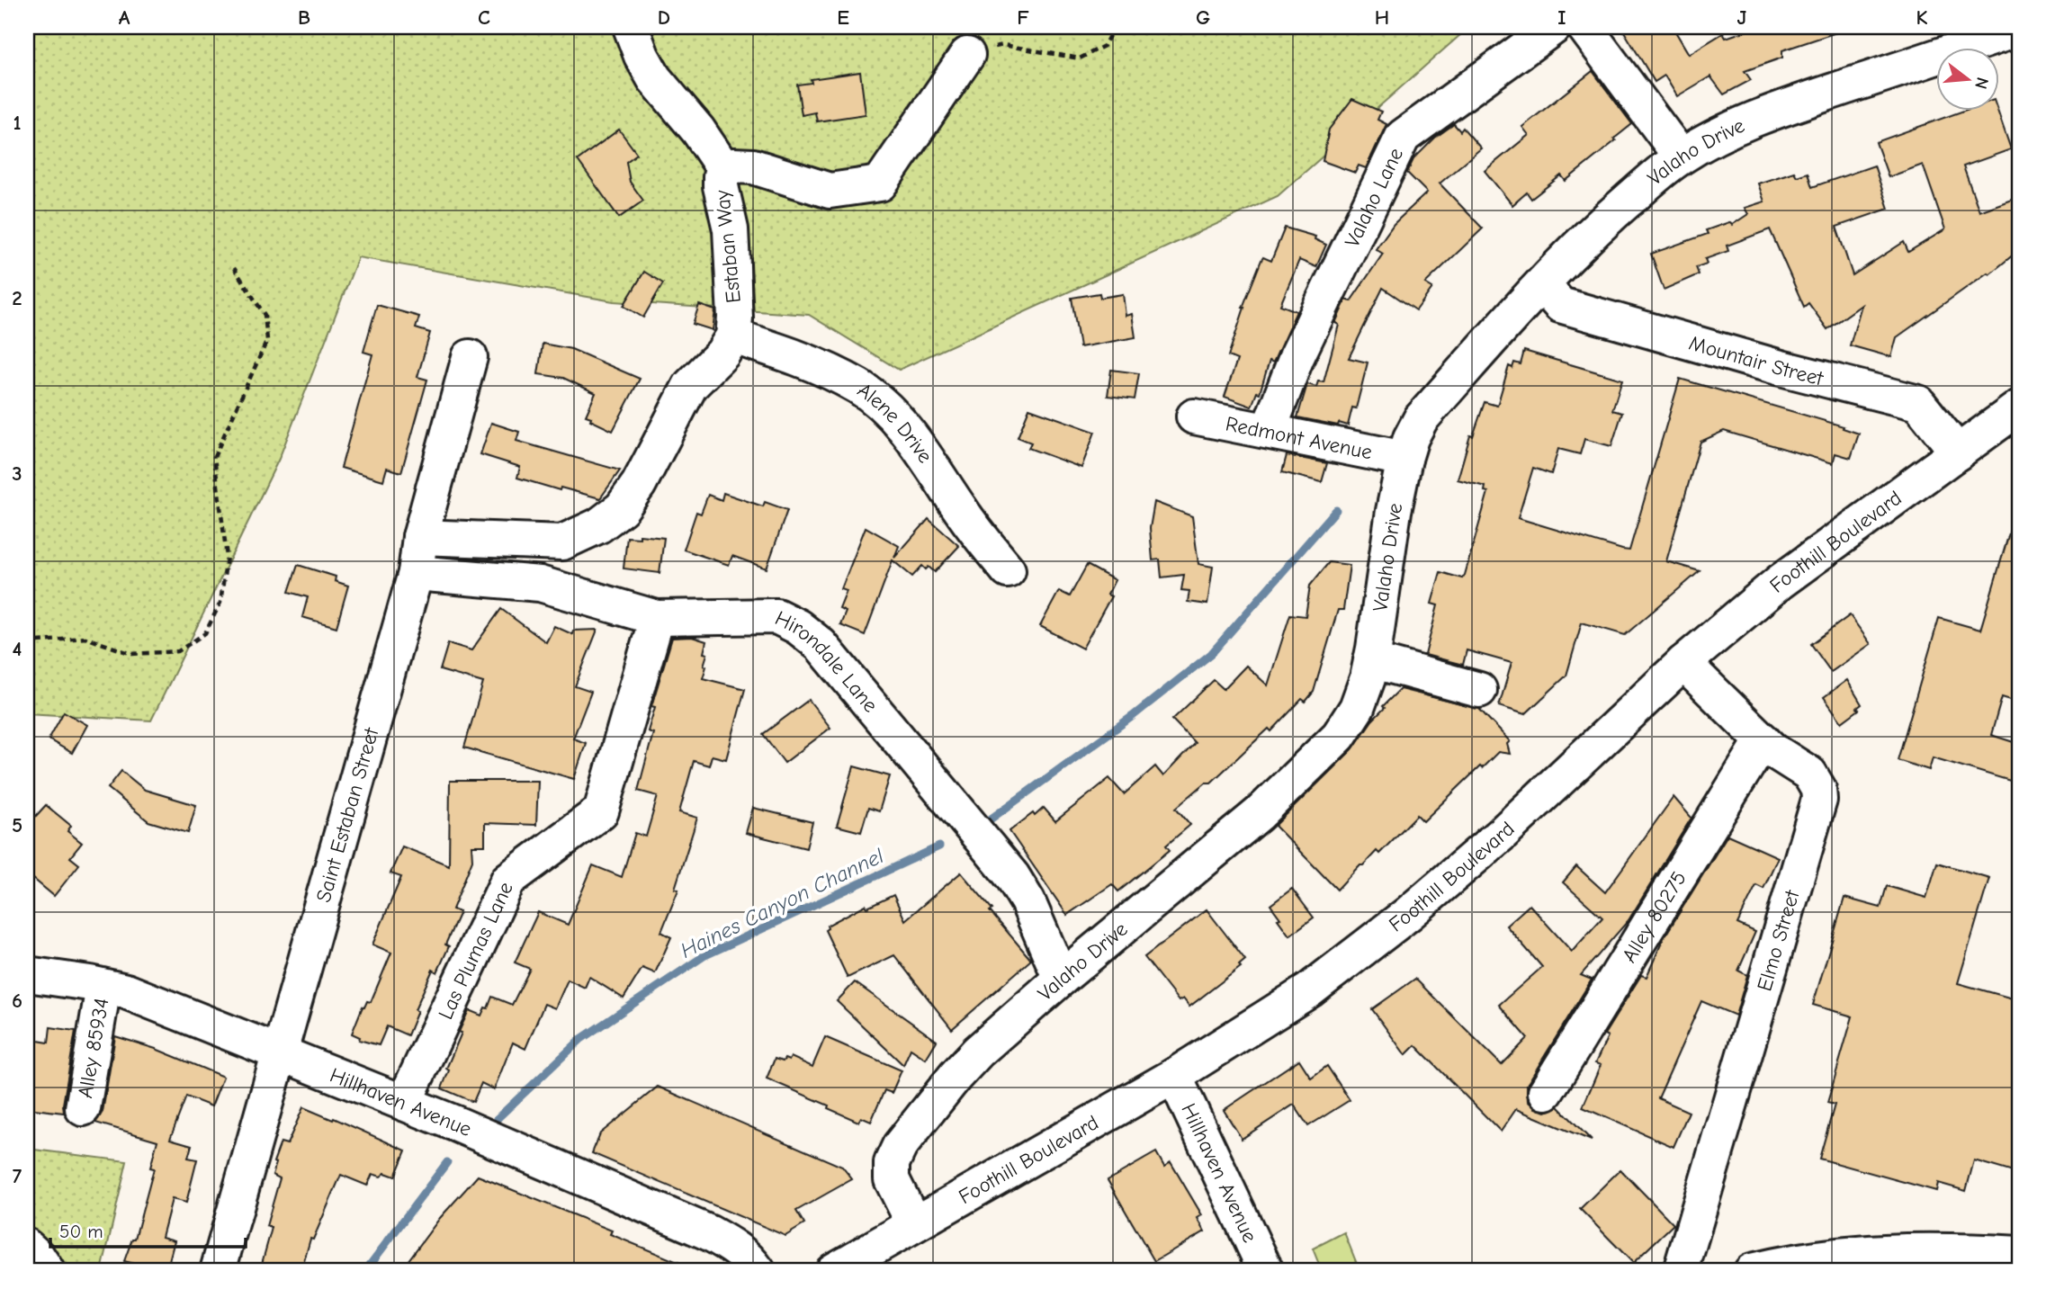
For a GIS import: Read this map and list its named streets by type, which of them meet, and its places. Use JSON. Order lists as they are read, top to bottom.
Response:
{
  "streets": {
    "street": [
      "Valaho Drive",
      "Valaho Lane",
      "Estaban Way",
      "Mountair Street",
      "Alene Drive",
      "Redmont Avenue",
      "Foothill Boulevard",
      "Hirondale Lane",
      "Saint Estaban Street",
      "Alley 80275",
      "Elmo Street",
      "Las Plumas Lane",
      "Alley 85934",
      "Hillhaven Avenue"
    ]
  },
  "crossings": [
    ["Valaho Drive", "Mountair Street"],
    ["Valaho Drive", "Redmont Avenue"],
    ["Valaho Drive", "Foothill Boulevard"],
    ["Valaho Drive", "Hirondale Lane"],
    ["Valaho Lane", "Redmont Avenue"],
    ["Estaban Way", "Alene Drive"],
    ["Mountair Street", "Foothill Boulevard"],
    ["Foothill Boulevard", "Elmo Street"],
    ["Foothill Boulevard", "Hillhaven Avenue"],
    ["Hirondale Lane", "Saint Estaban Street"],
    ["Hirondale Lane", "Las Plumas Lane"],
    ["Saint Estaban Street", "Hillhaven Avenue"],
    ["Alley 80275", "Elmo Street"],
    ["Las Plumas Lane", "Hillhaven Avenue"],
    ["Alley 85934", "Hillhaven Avenue"]
  ],
  "water": ["Haines Canyon Channel"],
  "scale_bar": "50 m",
  "north": "right",
  "grid": {
    "columns": [
      "A",
      "B",
      "C",
      "D",
      "E",
      "F",
      "G",
      "H",
      "I",
      "J",
      "K"
    ],
    "rows": [
      "1",
      "2",
      "3",
      "4",
      "5",
      "6",
      "7"
    ]
  }
}
